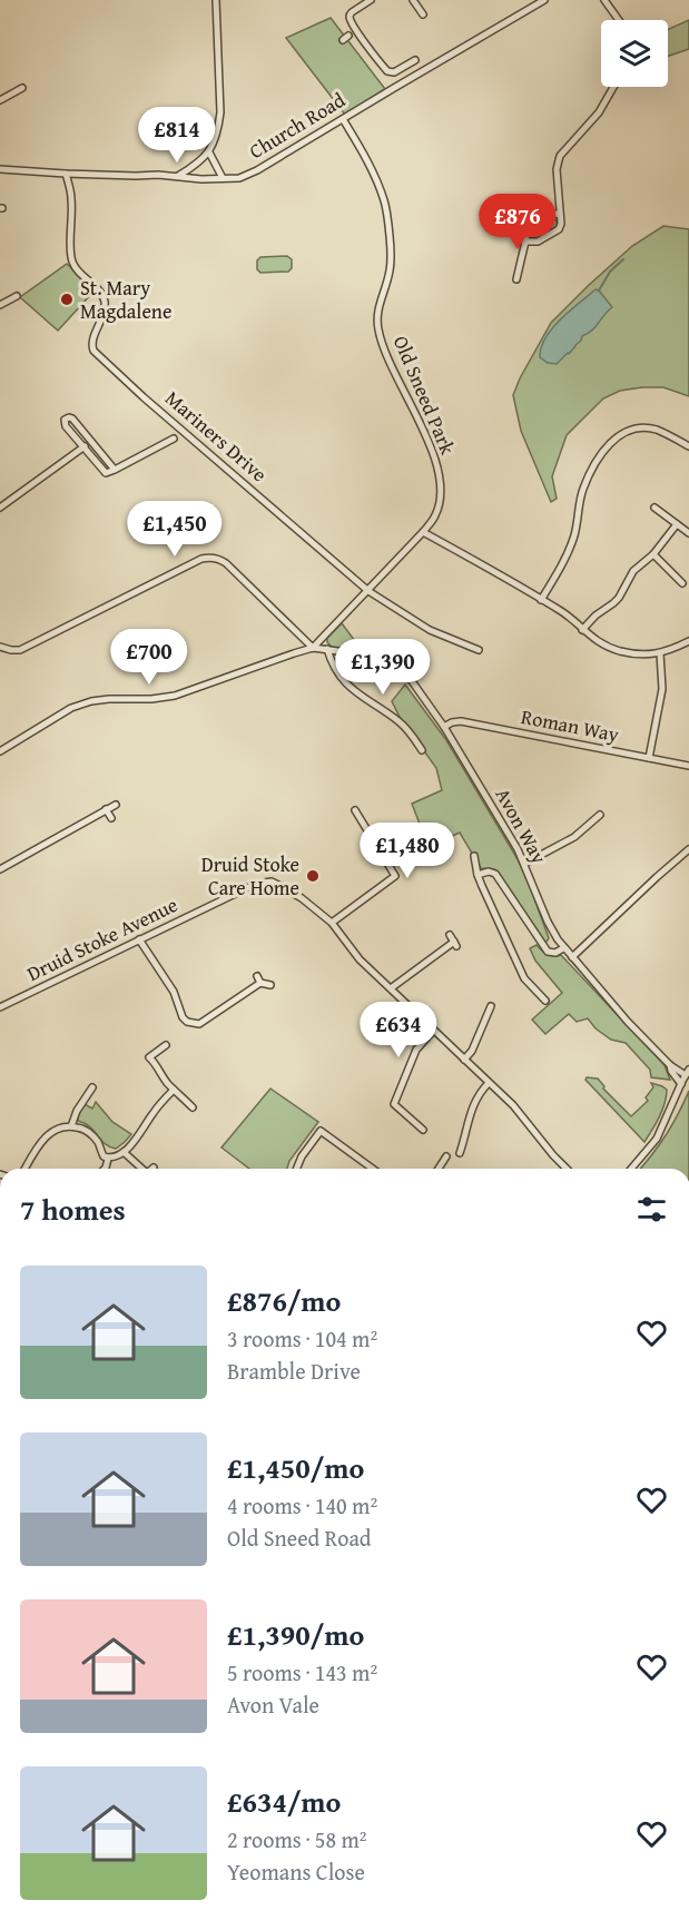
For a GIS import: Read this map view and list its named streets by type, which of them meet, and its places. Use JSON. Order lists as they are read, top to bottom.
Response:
{
  "streets": {
    "street": [
      "Church Road",
      "Old Sneed Park",
      "Mariners Drive",
      "Roman Way",
      "Avon Way",
      "Druid Stoke Avenue"
    ]
  },
  "crossings": [
    ["Church Road", "Old Sneed Park"],
    ["Church Road", "Mariners Drive"],
    ["Old Sneed Park", "Mariners Drive"],
    ["Old Sneed Park", "Avon Way"],
    ["Roman Way", "Avon Way"]
  ],
  "places": ["St. Mary Magdalene", "Druid Stoke Care Home"],
  "page": {
    "price": [
      "£814",
      "£876",
      "£1,450",
      "£700",
      "£1,390",
      "£1,480",
      "£634"
    ],
    "heading": "7 homes",
    "list": [
      {
        "name": "£876/mo",
        "note": "3 rooms · 104 m² · Bramble Drive"
      },
      {
        "name": "£1,450/mo",
        "note": "4 rooms · 140 m² · Old Sneed Road"
      },
      {
        "name": "£1,390/mo",
        "note": "5 rooms · 143 m² · Avon Vale"
      },
      {
        "name": "£634/mo",
        "note": "2 rooms · 58 m² · Yeomans Close"
      }
    ]
  }
}
